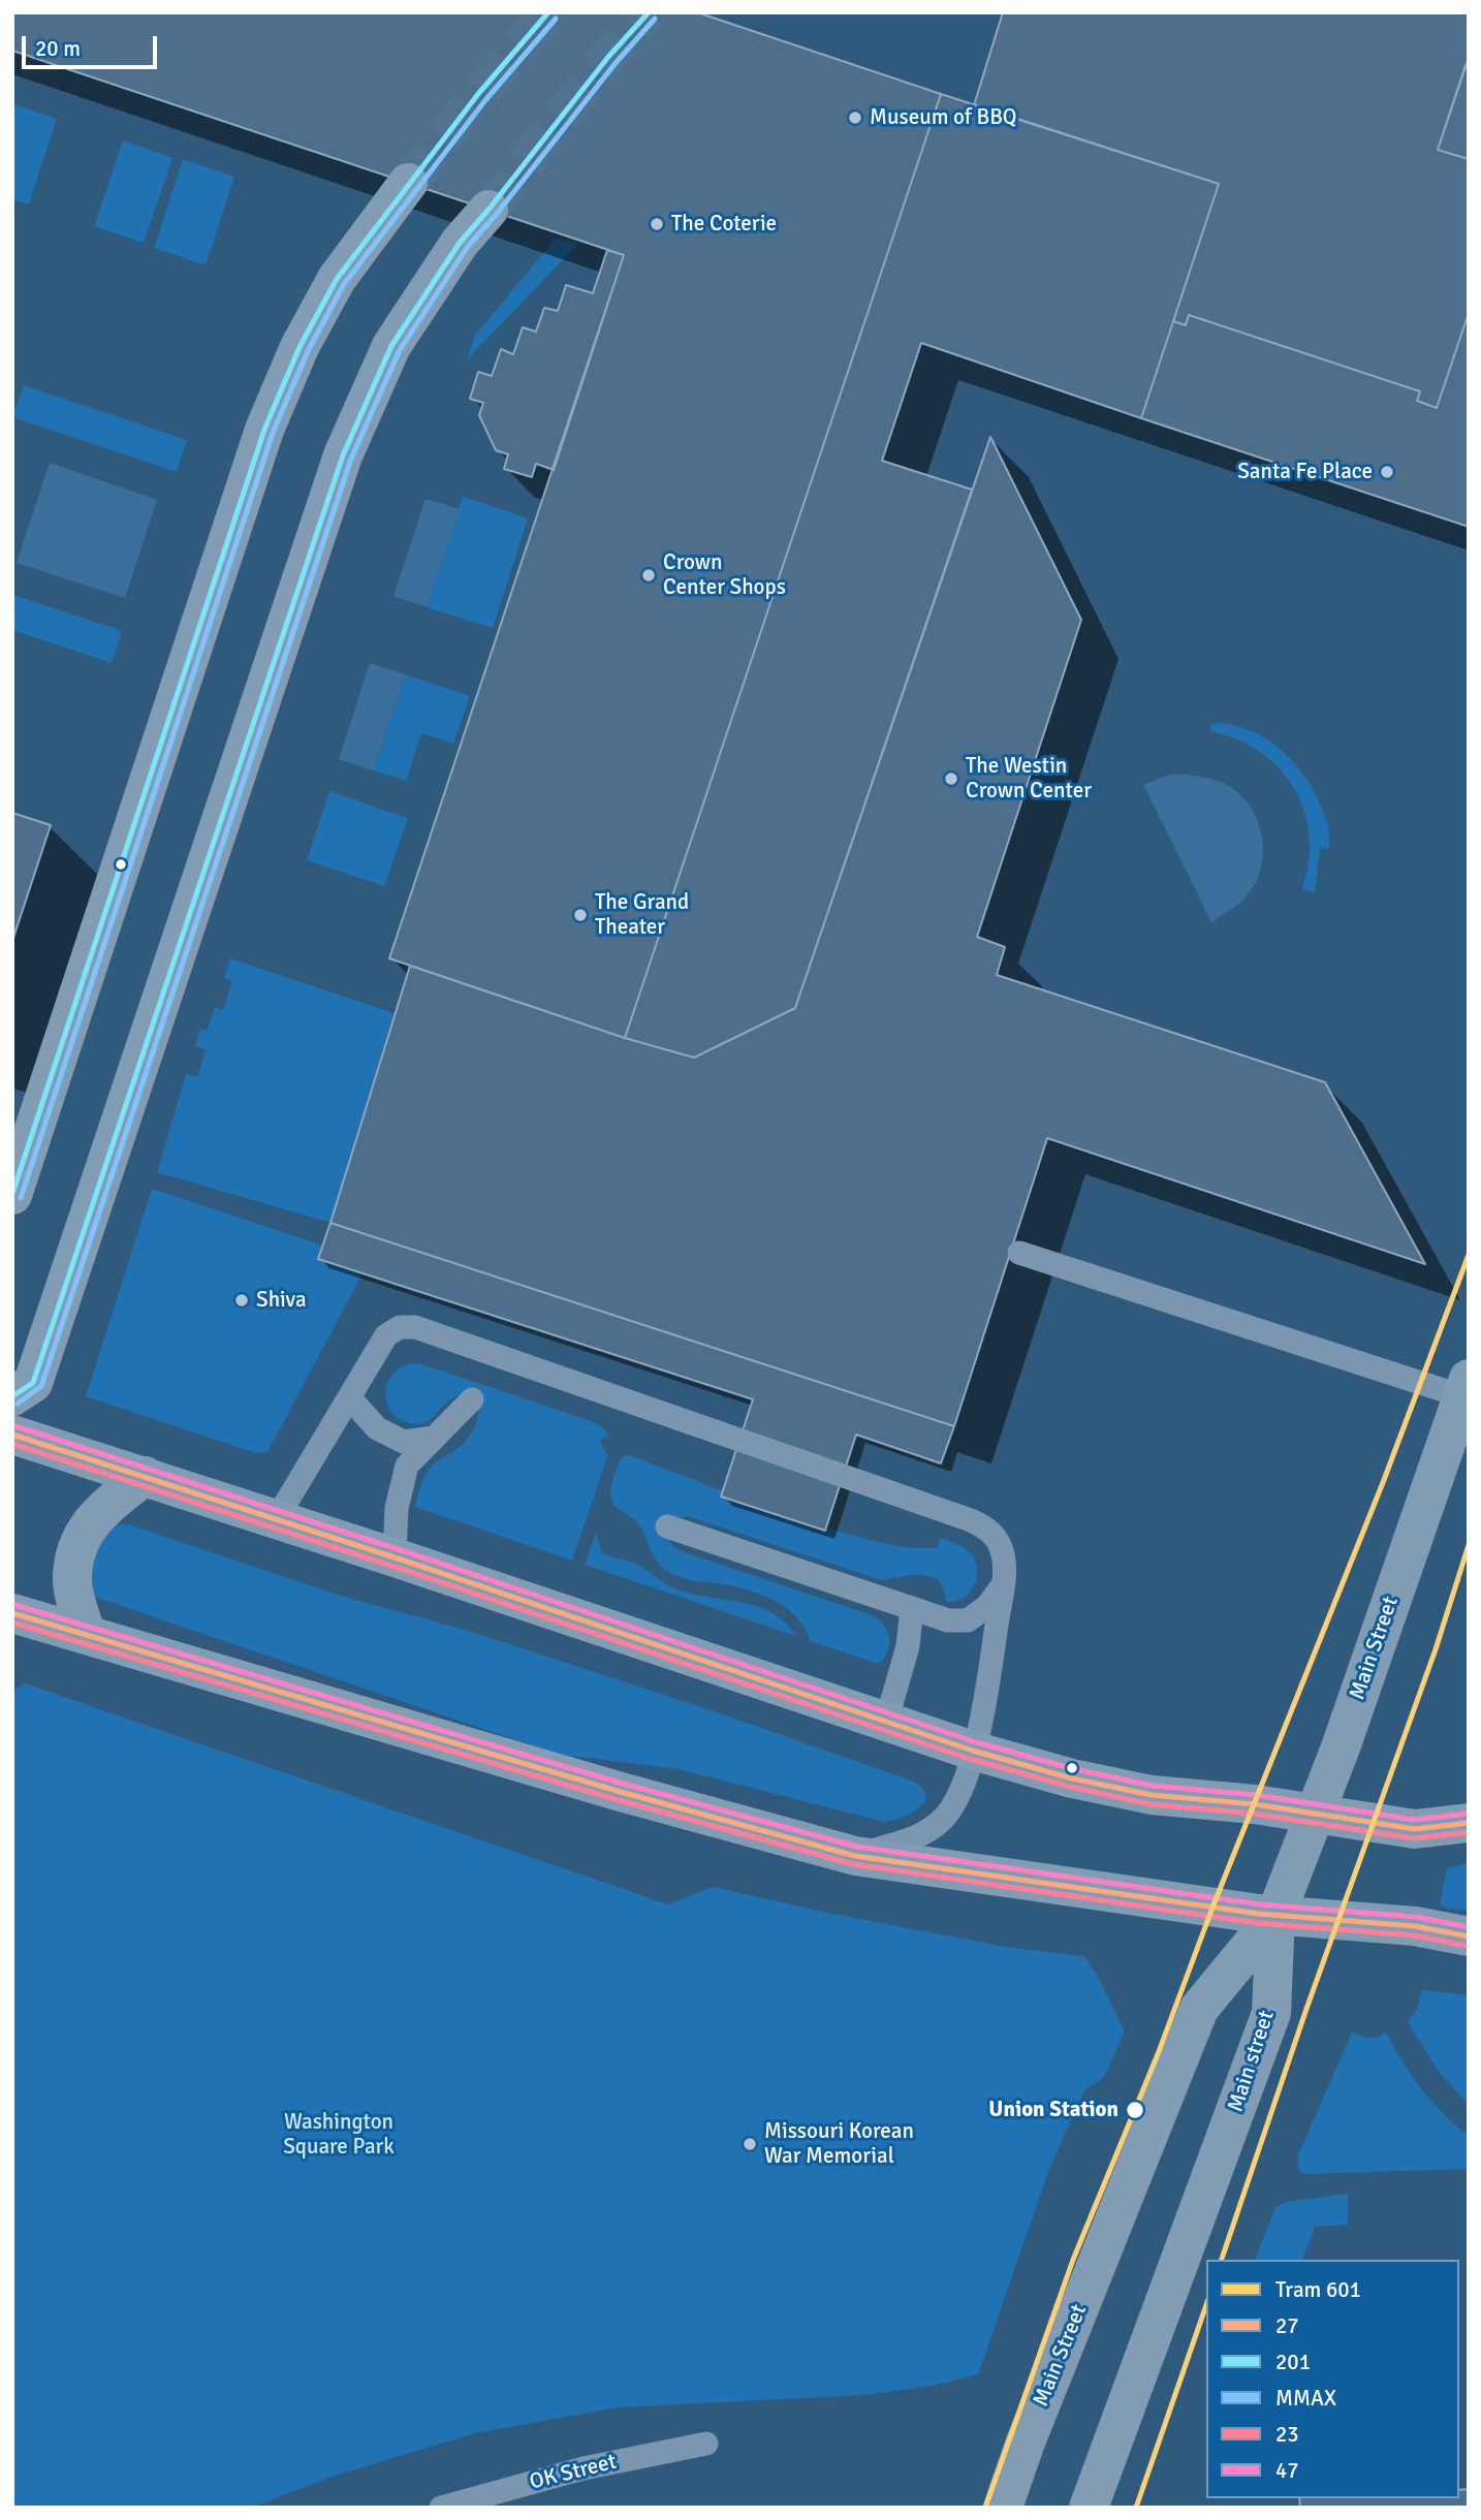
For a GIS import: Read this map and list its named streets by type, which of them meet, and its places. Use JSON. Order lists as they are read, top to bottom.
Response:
{
  "streets": {
    "main road": ["Main Street", "Main street"],
    "lane": ["OK Street"]
  },
  "crossings": [
    ["Main Street", "Main street"]
  ],
  "parks": ["Washington Square Park"],
  "places": [
    "Museum of BBQ",
    "The Coterie",
    "Santa Fe Place",
    "Crown Center Shops",
    "The Westin Crown Center",
    "The Grand Theater",
    "Shiva",
    "Union Station",
    "Missouri Korean War Memorial"
  ],
  "lines": [
    "transit line 201",
    "transit line MMAX",
    "tram line 601",
    "transit line 47",
    "transit line 27",
    "transit line 23"
  ],
  "legend": [
    "Tram 601",
    "27",
    "201",
    "MMAX",
    "23",
    "47"
  ],
  "scale_bar": "20 m"
}
